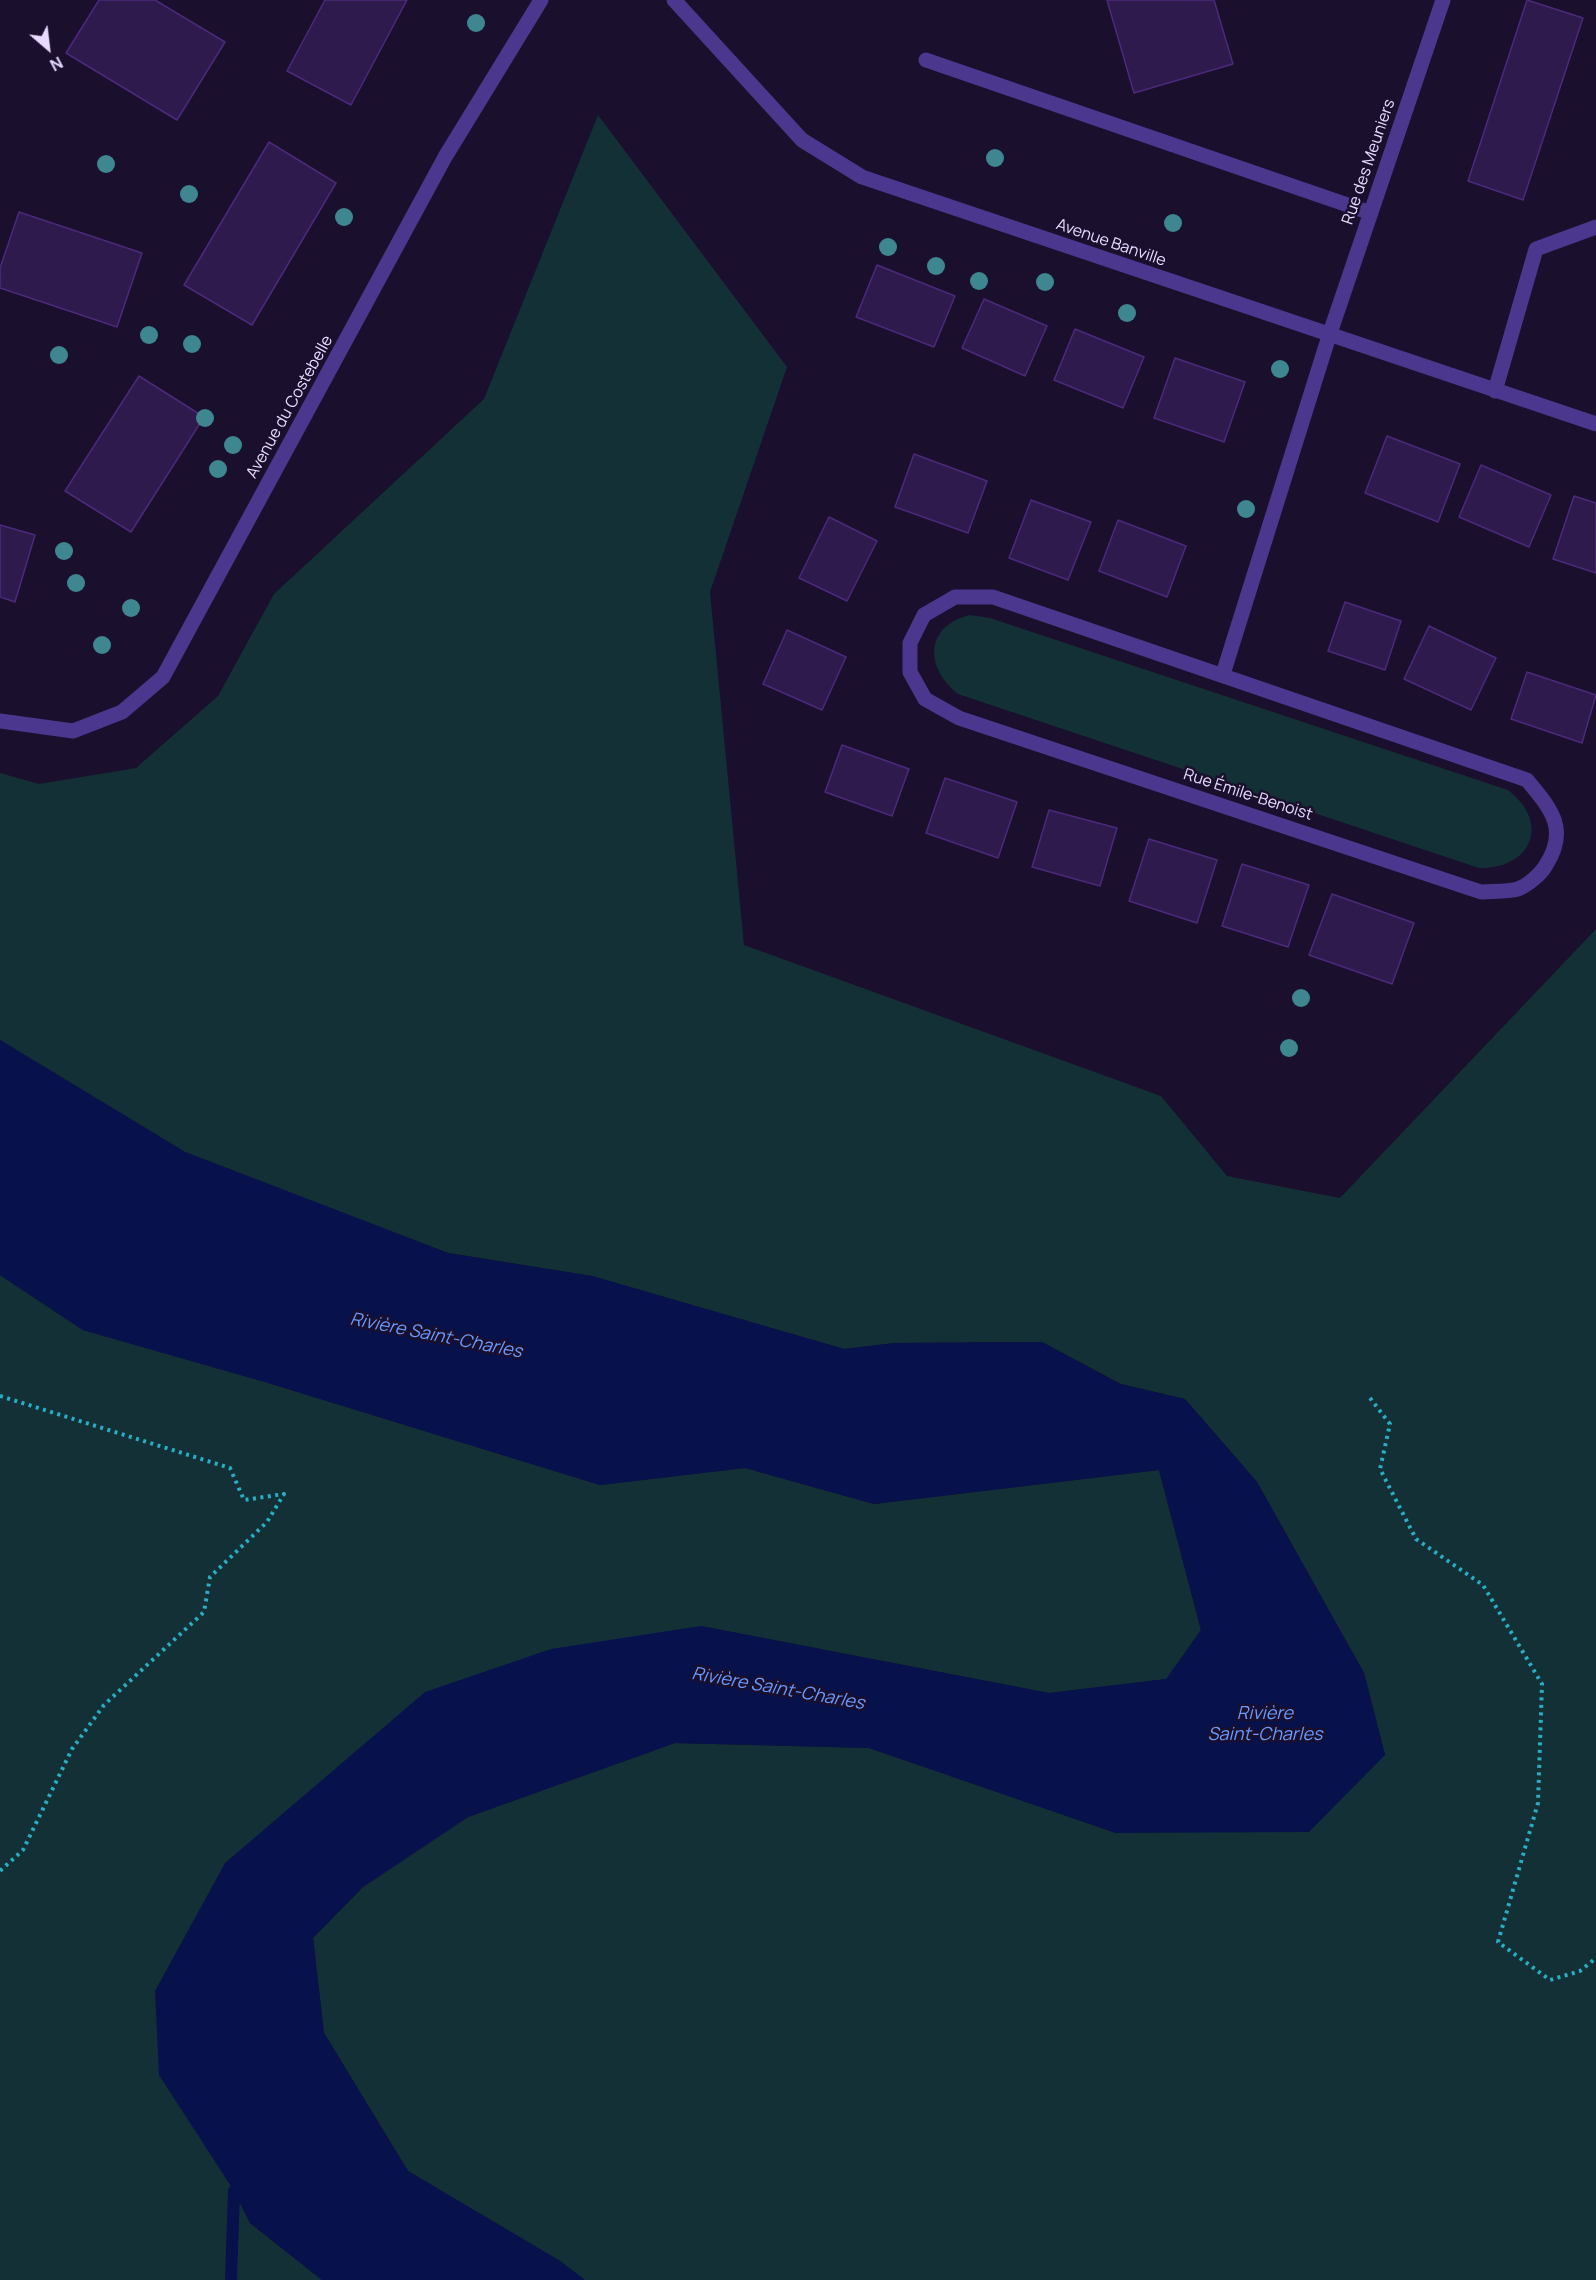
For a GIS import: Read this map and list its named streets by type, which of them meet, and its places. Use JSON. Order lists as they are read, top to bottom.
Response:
{
  "streets": {
    "street": [
      "Rue des Meuniers",
      "Avenue Banville",
      "Avenue du Costebelle",
      "Rue Émile-Benoist"
    ]
  },
  "crossings": [
    ["Rue des Meuniers", "Avenue Banville"]
  ],
  "water": ["Rivière Saint-Charles"],
  "north": "bottom right"
}
